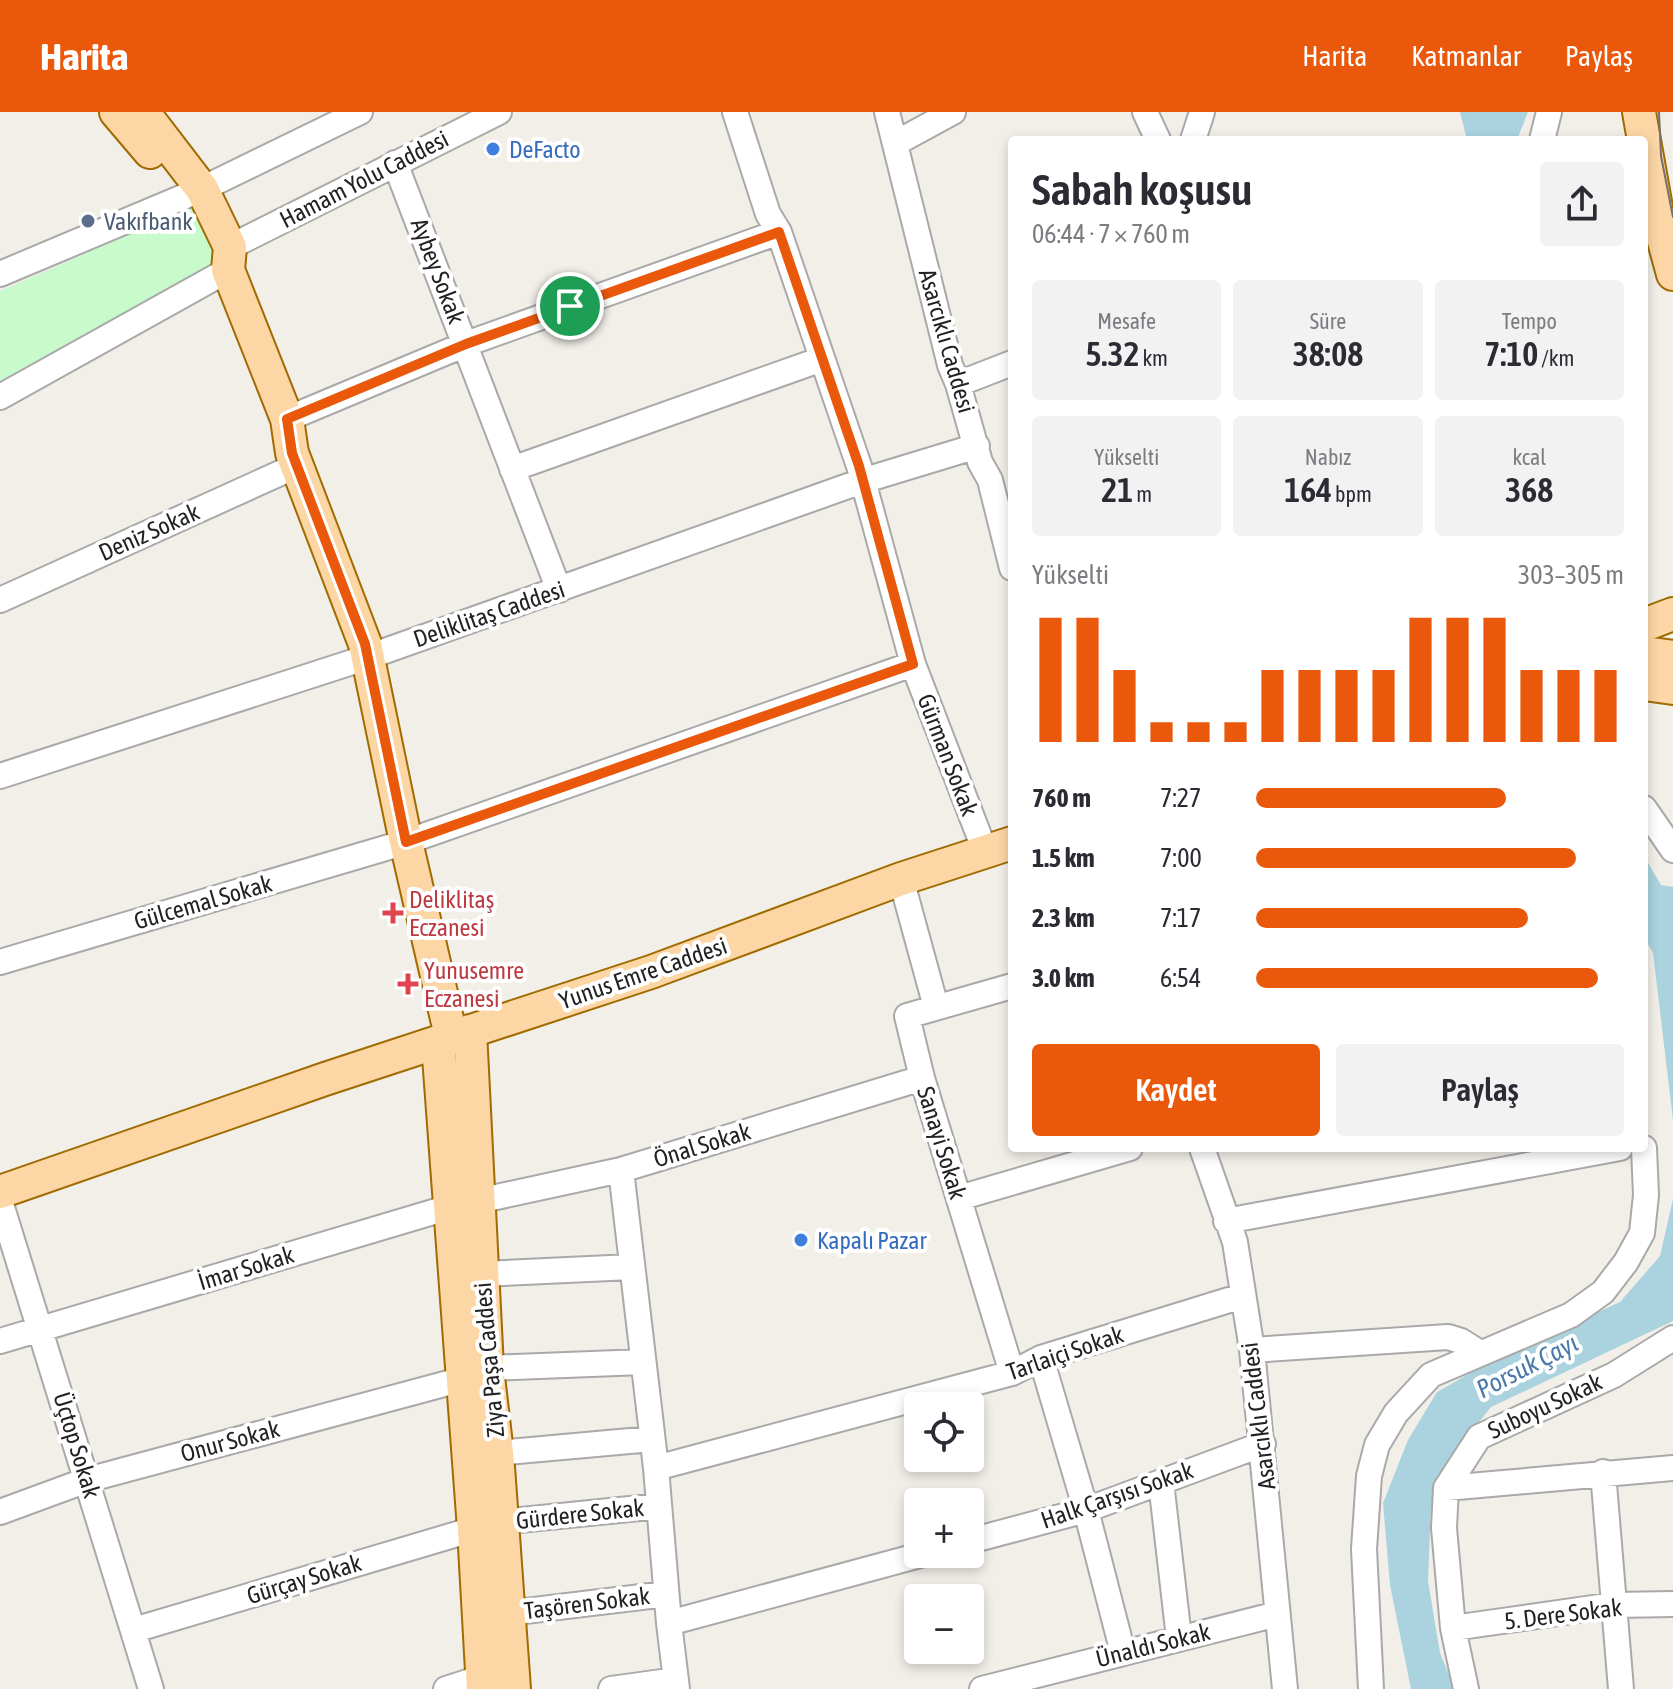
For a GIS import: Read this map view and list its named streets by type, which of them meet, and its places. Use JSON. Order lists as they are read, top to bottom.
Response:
{
  "streets": {
    "main road": ["Yunus Emre Caddesi", "Ziya Paşa Caddesi"],
    "street": [
      "Hamam Yolu Caddesi",
      "Aybey Sokak",
      "Asarcıklı Caddesi",
      "Deniz Sokak",
      "Deliklitaş Caddesi",
      "Gürman Sokak",
      "Gülcemal Sokak",
      "Sanayi Sokak",
      "Önal Sokak",
      "İmar Sokak",
      "Tarlaiçi Sokak",
      "Suboyu Sokak",
      "Onur Sokak",
      "Üçtop Sokak",
      "Halk Çarşısı Sokak",
      "Gürdere Sokak",
      "Gürçay Sokak",
      "Taşören Sokak",
      "5. Dere Sokak",
      "Ünaldı Sokak"
    ]
  },
  "crossings": [
    ["Hamam Yolu Caddesi", "Aybey Sokak"],
    ["Hamam Yolu Caddesi", "Ziya Paşa Caddesi"],
    ["Aybey Sokak", "Deliklitaş Caddesi"],
    ["Asarcıklı Caddesi", "Deliklitaş Caddesi"],
    ["Asarcıklı Caddesi", "Tarlaiçi Sokak"],
    ["Asarcıklı Caddesi", "Halk Çarşısı Sokak"],
    ["Asarcıklı Caddesi", "Ünaldı Sokak"],
    ["Deniz Sokak", "Ziya Paşa Caddesi"],
    ["Deliklitaş Caddesi", "Gürman Sokak"],
    ["Deliklitaş Caddesi", "Ziya Paşa Caddesi"],
    ["Gürman Sokak", "Gülcemal Sokak"],
    ["Gürman Sokak", "Yunus Emre Caddesi"],
    ["Gülcemal Sokak", "Ziya Paşa Caddesi"],
    ["Yunus Emre Caddesi", "Ziya Paşa Caddesi"],
    ["Sanayi Sokak", "Önal Sokak"],
    ["Sanayi Sokak", "Tarlaiçi Sokak"],
    ["Önal Sokak", "İmar Sokak"],
    ["Önal Sokak", "Ziya Paşa Caddesi"],
    ["İmar Sokak", "Ziya Paşa Caddesi"],
    ["İmar Sokak", "Üçtop Sokak"],
    ["Ziya Paşa Caddesi", "Onur Sokak"],
    ["Ziya Paşa Caddesi", "Gürdere Sokak"],
    ["Ziya Paşa Caddesi", "Gürçay Sokak"],
    ["Ziya Paşa Caddesi", "Taşören Sokak"],
    ["Onur Sokak", "Üçtop Sokak"],
    ["Üçtop Sokak", "Gürçay Sokak"],
    ["Gürdere Sokak", "Gürçay Sokak"]
  ],
  "water": ["Porsuk Çayı"],
  "places": {
    "other": ["DeFacto", "Vakıfbank", "Kapalı Pazar"],
    "health": ["Deliklitaş Eczanesi", "Yunusemre Eczanesi"]
  },
  "page": {
    "header": "Harita",
    "nav": ["Harita", "Katmanlar", "Paylaş"],
    "heading": ["Sabah koşusu", "06:44 · 7 × 760 m"],
    "stats": [
      ["Mesafe", "5.32 km"],
      ["Süre", "38:08"],
      ["Tempo", "7:10 /km"],
      ["Yükselti", "21 m"],
      ["Nabız", "164 bpm"],
      ["kcal", "368"]
    ],
    "chart": ["Yükselti", "303–305 m"],
    "list": [
      {
        "name": "760 m",
        "note": "7:27"
      },
      {
        "name": "1.5 km",
        "note": "7:00"
      },
      {
        "name": "2.3 km",
        "note": "7:17"
      },
      {
        "name": "3.0 km",
        "note": "6:54"
      }
    ],
    "buttons": ["Kaydet", "Paylaş"],
    "map_buttons": ["+", "−"]
  }
}
